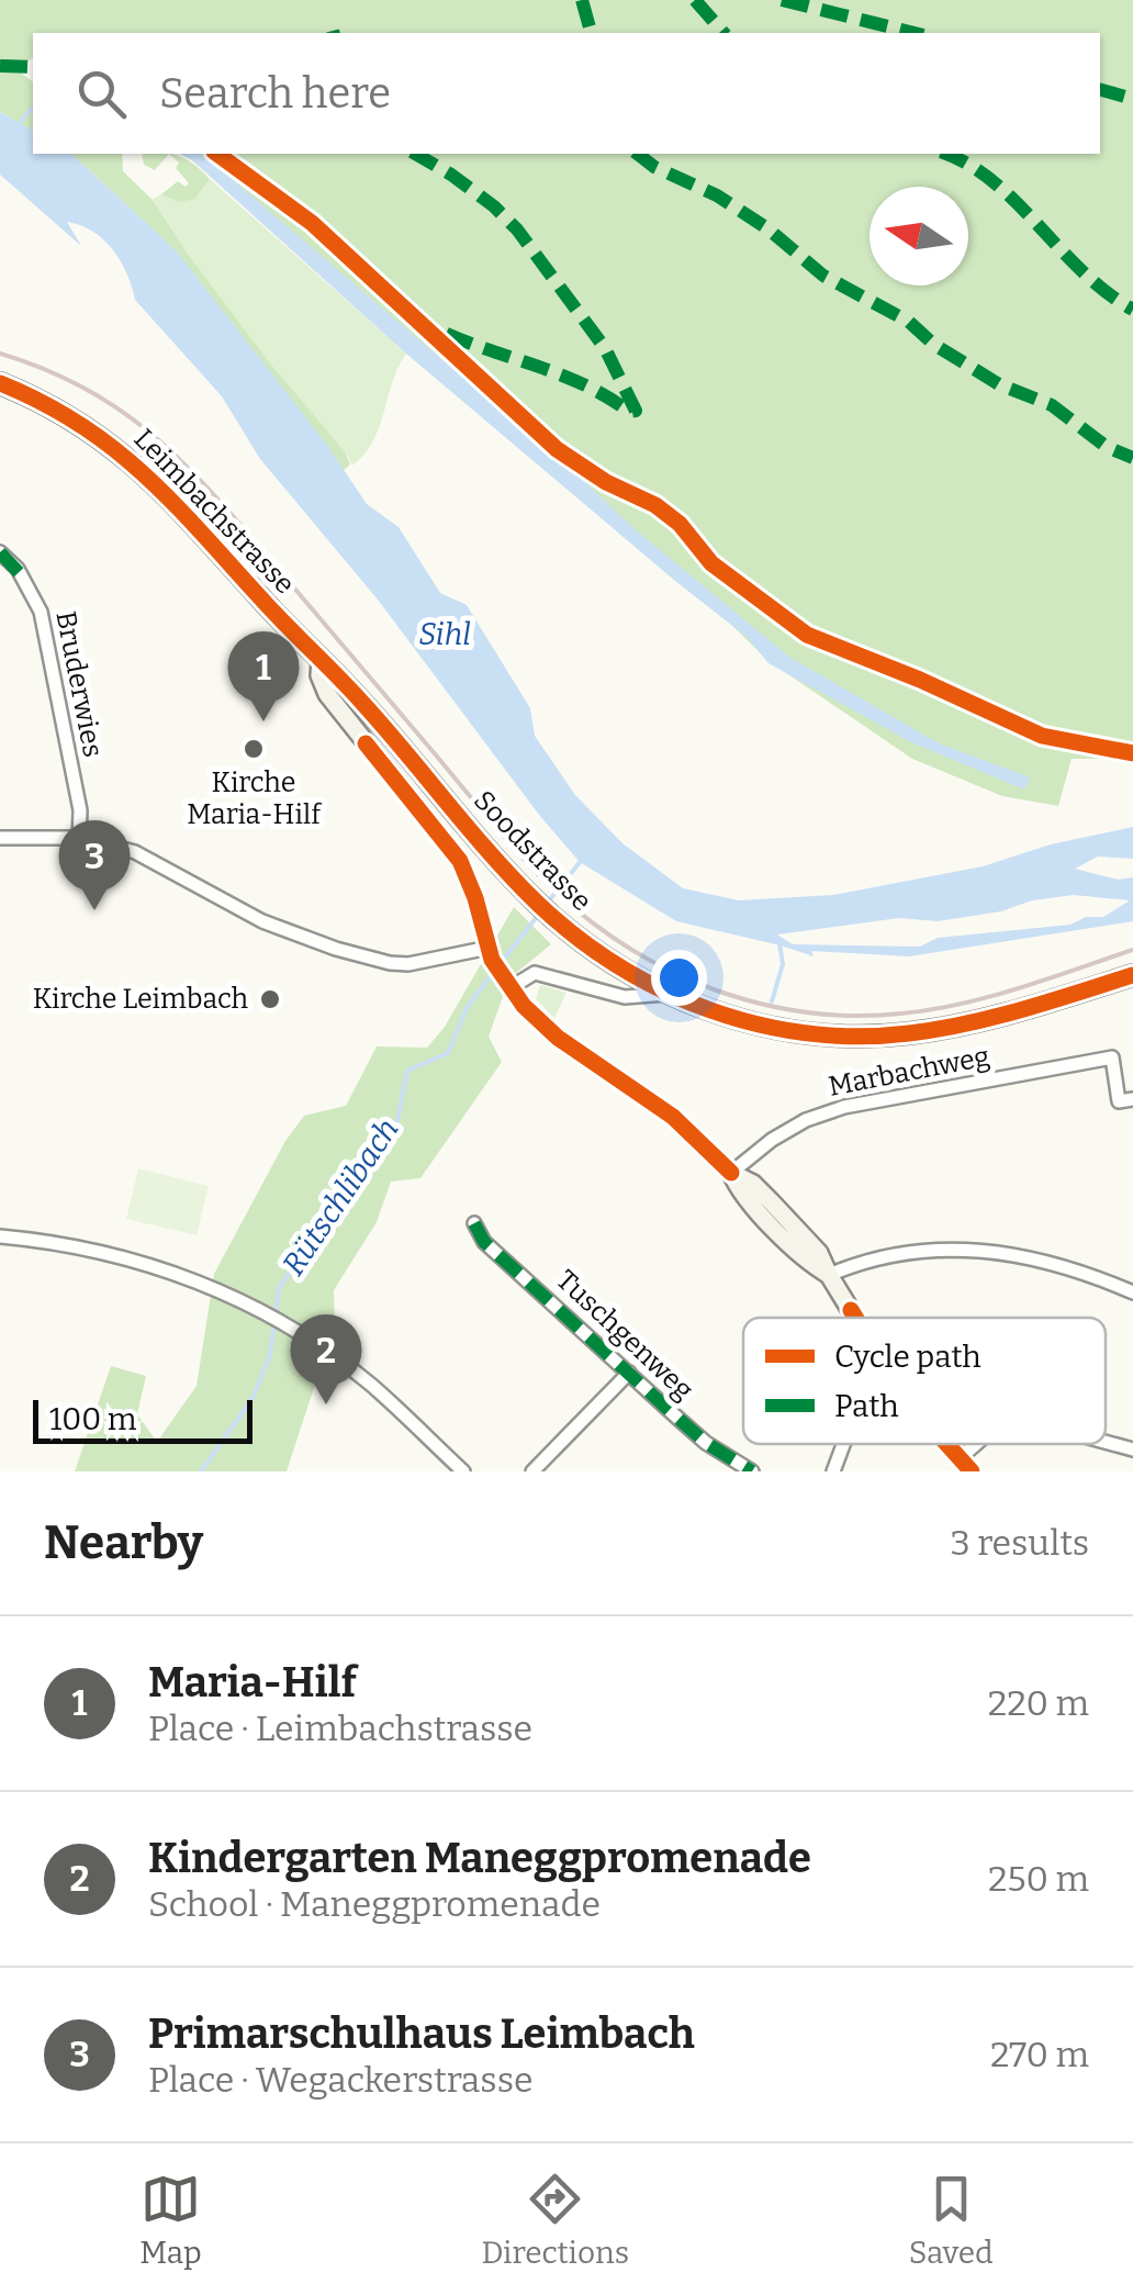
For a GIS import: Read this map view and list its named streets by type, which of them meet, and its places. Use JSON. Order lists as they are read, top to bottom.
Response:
{
  "streets": {
    "main road": ["Leimbachstrasse", "Soodstrasse"],
    "street": ["Bruderwies", "Marbachweg", "Tuschgenweg"]
  },
  "crossings": [
    ["Leimbachstrasse", "Soodstrasse"],
    ["Leimbachstrasse", "Marbachweg"]
  ],
  "water": ["Sihl", "Rütschlibach"],
  "places": ["Kirche Maria-Hilf", "Kirche Leimbach"],
  "legend": ["Cycle path", "Path"],
  "scale_bar": "100 m",
  "north": "left",
  "page": {
    "search": "Search here",
    "pins": ["1", "3", "2"],
    "scale": "100 m",
    "heading": ["Nearby", "3 results"],
    "list": [
      {
        "mark": "1",
        "name": "Maria-Hilf",
        "note": "Place · Leimbachstrasse",
        "value": "220 m"
      },
      {
        "mark": "2",
        "name": "Kindergarten Maneggpromenade",
        "note": "School · Maneggpromenade",
        "value": "250 m"
      },
      {
        "mark": "3",
        "name": "Primarschulhaus Leimbach",
        "note": "Place · Wegackerstrasse",
        "value": "270 m"
      }
    ],
    "nav": ["Map", "Directions", "Saved"]
  }
}
